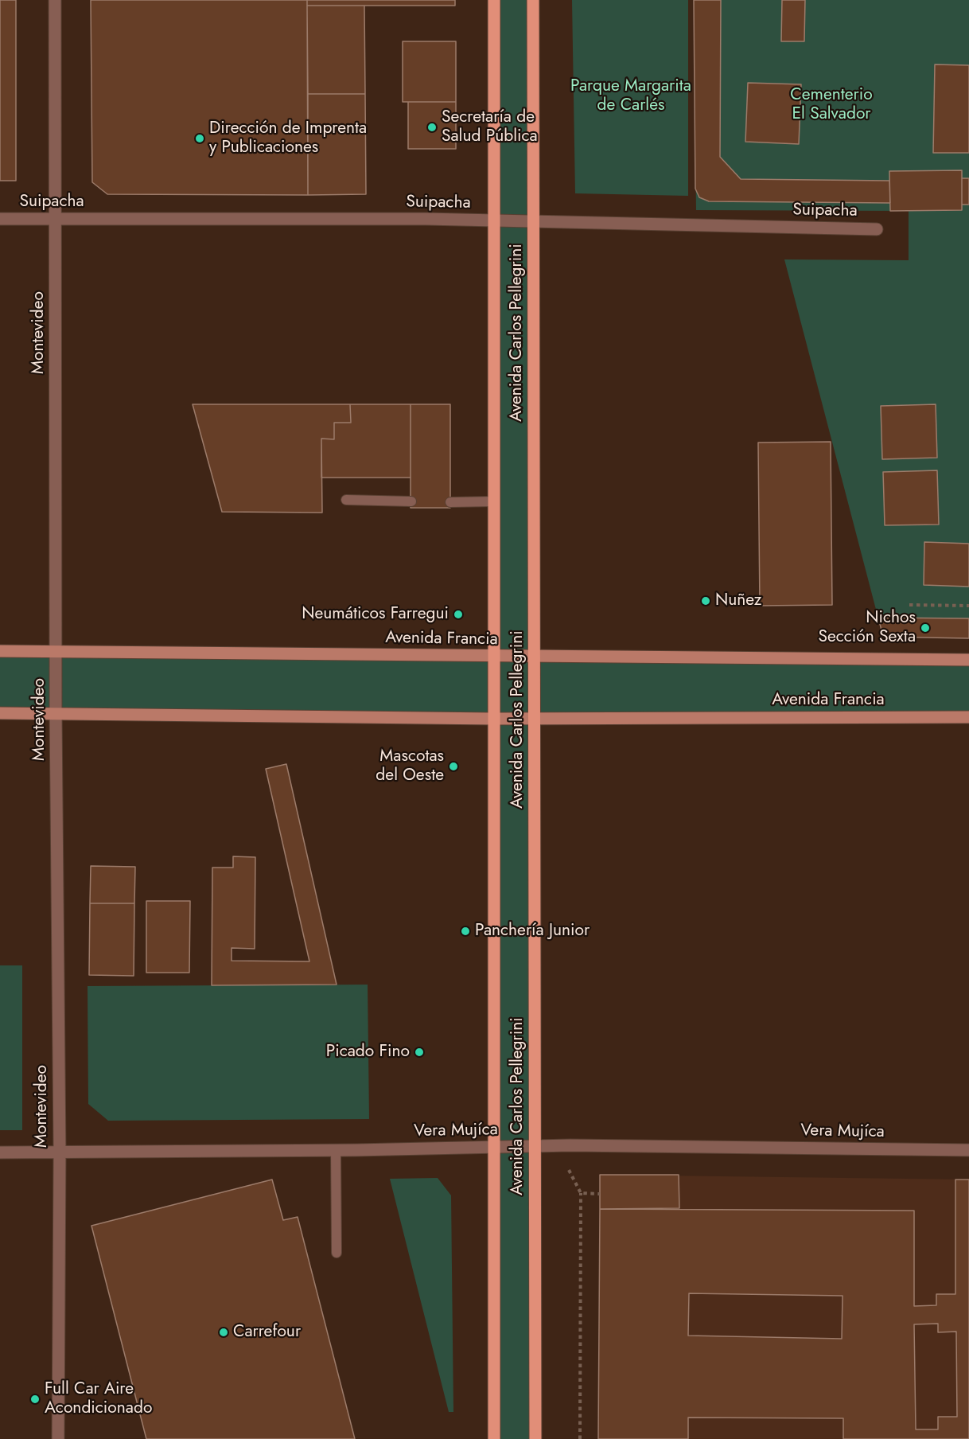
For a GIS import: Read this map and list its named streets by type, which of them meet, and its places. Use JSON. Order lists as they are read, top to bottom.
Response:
{
  "streets": {
    "main road": ["Avenida Carlos Pellegrini", "Avenida Francia"],
    "street": ["Suipacha", "Montevideo", "Vera Mujíca"]
  },
  "crossings": [
    ["Suipacha", "Montevideo"],
    ["Suipacha", "Avenida Carlos Pellegrini"],
    ["Montevideo", "Avenida Francia"],
    ["Montevideo", "Vera Mujíca"],
    ["Avenida Carlos Pellegrini", "Avenida Francia"],
    ["Avenida Carlos Pellegrini", "Vera Mujíca"]
  ],
  "parks": ["Parque Margarita de Carlés", "Cementerio El Salvador"],
  "places": [
    "Secretaría de Salud Pública",
    "Dirección de Imprenta y Publicaciones",
    "Nuñez",
    "Neumáticos Farregui",
    "Nichos Sección Sexta",
    "Mascotas del Oeste",
    "Panchería Junior",
    "Picado Fino",
    "Carrefour",
    "Full Car Aire Acondicionado"
  ]
}
